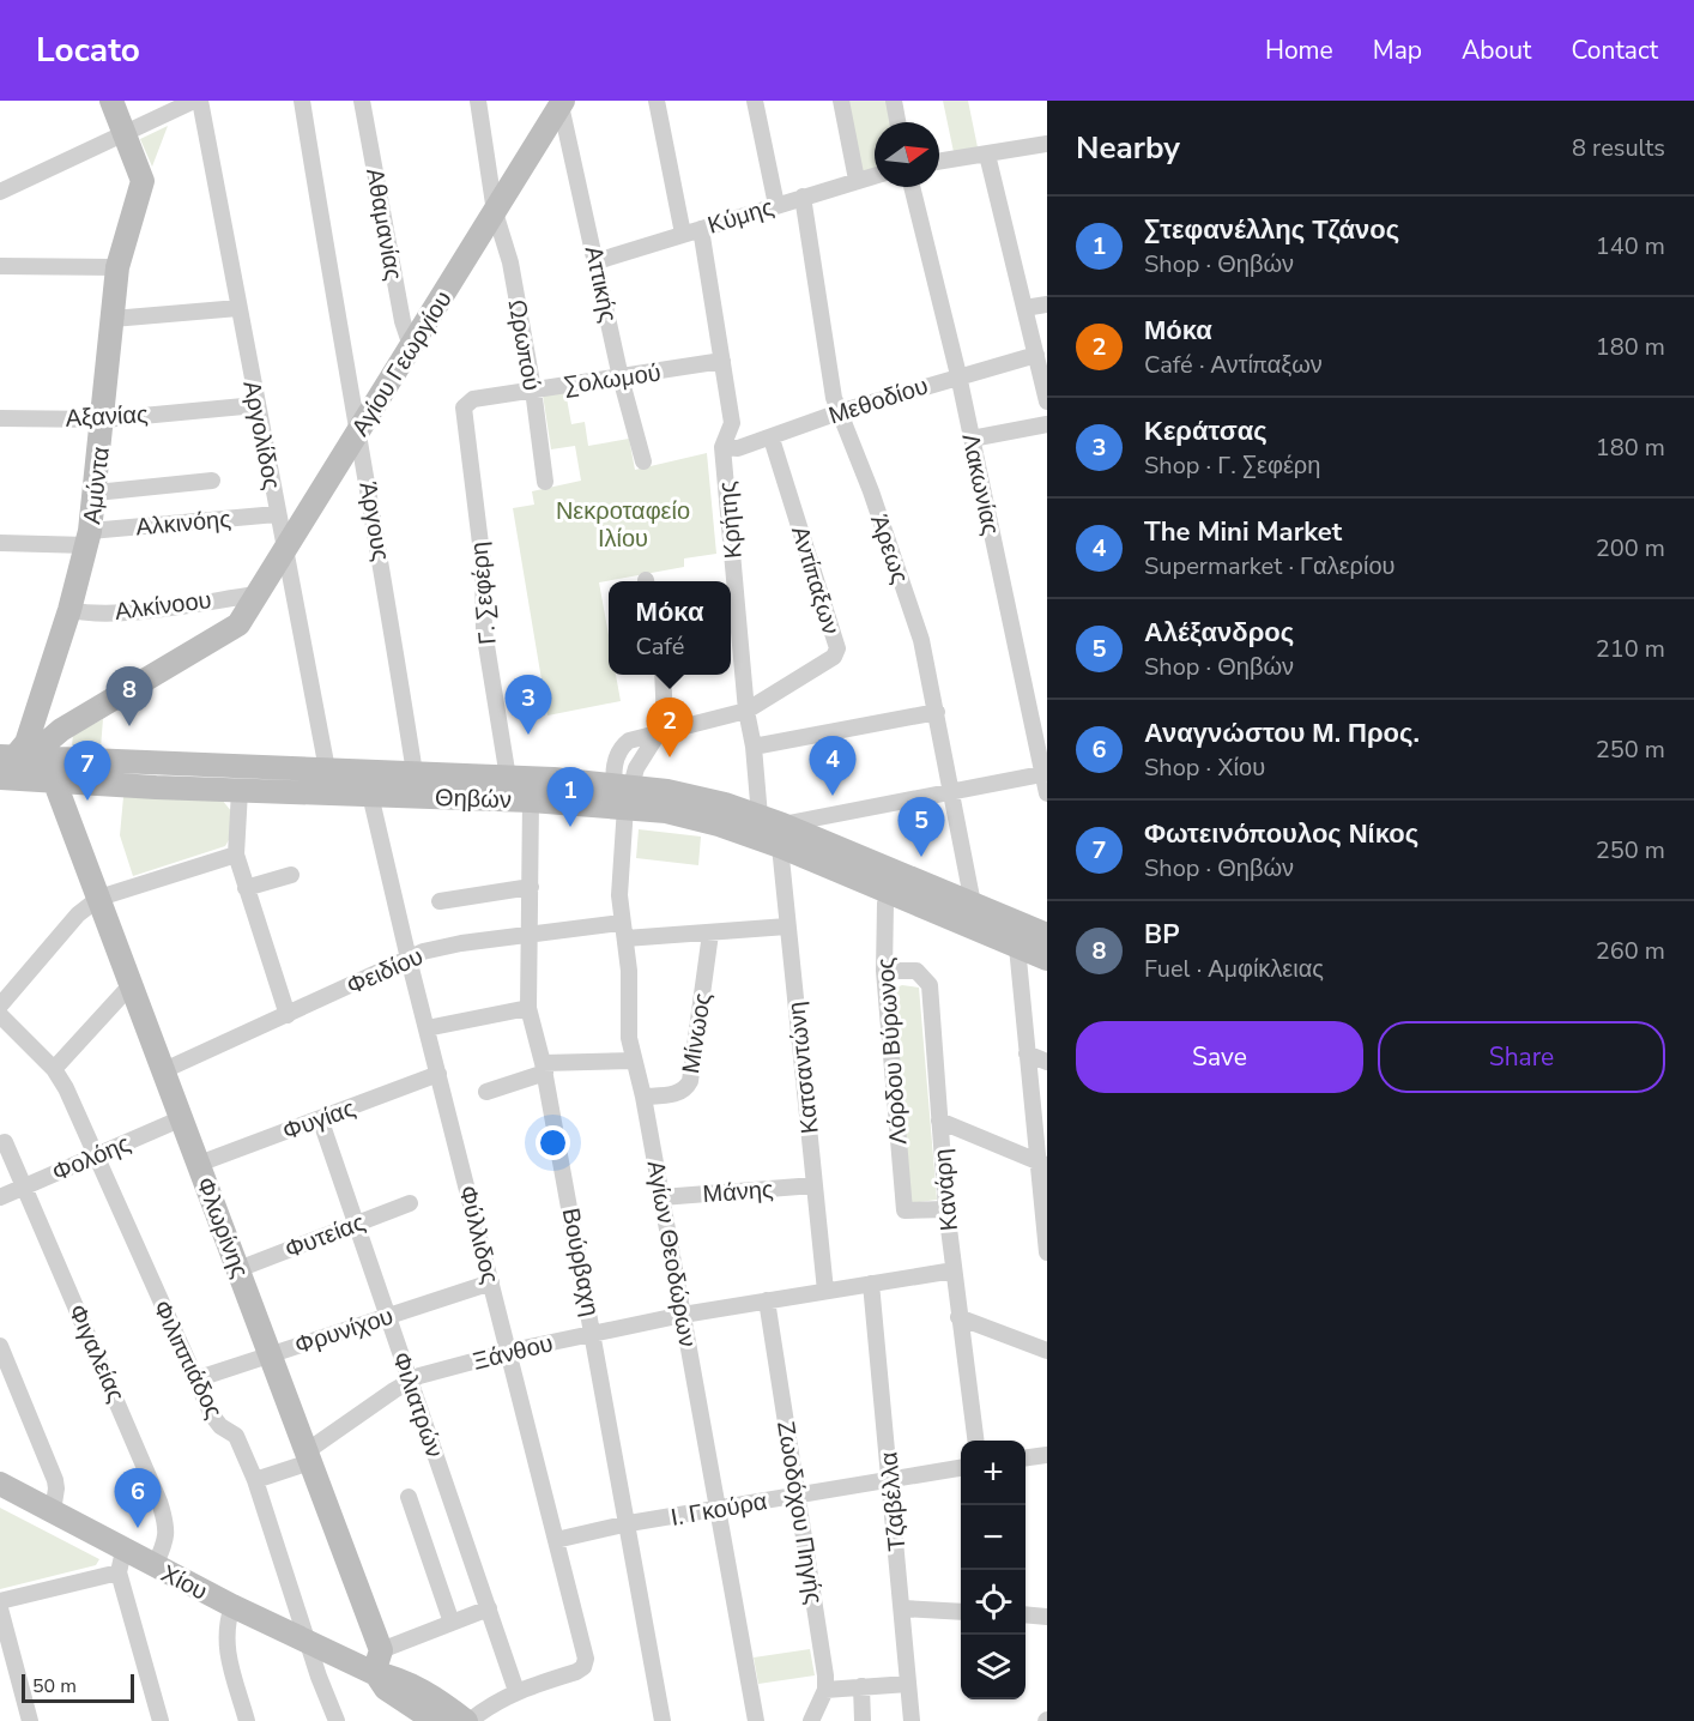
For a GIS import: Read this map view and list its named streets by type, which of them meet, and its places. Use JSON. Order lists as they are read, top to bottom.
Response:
{
  "streets": {
    "street": [
      "Κύμης",
      "Αθαμανίας",
      "Αττικής",
      "Ωρωπού",
      "Αγίου Γεωργίου",
      "Σολωμού",
      "Μεθοδίου",
      "Αξανίας",
      "Αργολίδος",
      "Λακωνίας",
      "Αμύντα",
      "Κρήτης",
      "Άργους",
      "Αλκινόης",
      "Άρεως",
      "Αντίπαξων",
      "Γ. Σεφέρη",
      "Αλκίνοου",
      "Θηβών",
      "Φειδίου",
      "Μίνωος",
      "Λόρδου Βύρωνος",
      "Κατσαντώνη",
      "Φυγίας",
      "Φολόης",
      "Κανάρη",
      "Μάνης",
      "Φλωρίνης",
      "Φύλλιδος",
      "Φυτείας",
      "Αγίων Θεοδώρων",
      "Βούρβαχη",
      "Φρυνίχου",
      "Ξάνθου",
      "Φιγαλείας",
      "Φιλιππιάδος",
      "Φιλιατρών",
      "Τζαβέλλα",
      "Ι. Γκούρα",
      "Ζωοδόχου Πηγής",
      "Χίου"
    ]
  },
  "crossings": [
    ["Κύμης", "Αττικής"],
    ["Κύμης", "Κρήτης"],
    ["Κύμης", "Άρεως"],
    ["Αθαμανίας", "Αγίου Γεωργίου"],
    ["Αττικής", "Αγίου Γεωργίου"],
    ["Αττικής", "Σολωμού"],
    ["Ωρωπού", "Αγίου Γεωργίου"],
    ["Ωρωπού", "Σολωμού"],
    ["Αγίου Γεωργίου", "Αργολίδος"],
    ["Αγίου Γεωργίου", "Άργους"],
    ["Αγίου Γεωργίου", "Αλκίνοου"],
    ["Αγίου Γεωργίου", "Θηβών"],
    ["Αγίου Γεωργίου", "Φλωρίνης"],
    ["Σολωμού", "Κρήτης"],
    ["Σολωμού", "Γ. Σεφέρη"],
    ["Μεθοδίου", "Λακωνίας"],
    ["Μεθοδίου", "Κρήτης"],
    ["Μεθοδίου", "Άρεως"],
    ["Μεθοδίου", "Αντίπαξων"],
    ["Αξανίας", "Αργολίδος"],
    ["Αξανίας", "Αμύντα"],
    ["Αργολίδος", "Αλκινόης"],
    ["Αργολίδος", "Θηβών"],
    ["Αμύντα", "Αλκινόης"],
    ["Αμύντα", "Αλκίνοου"],
    ["Αμύντα", "Θηβών"],
    ["Κρήτης", "Αντίπαξων"],
    ["Κρήτης", "Θηβών"],
    ["Άργους", "Θηβών"],
    ["Άρεως", "Θηβών"],
    ["Αντίπαξων", "Θηβών"],
    ["Αντίπαξων", "Αγίων Θεοδώρων"],
    ["Γ. Σεφέρη", "Θηβών"],
    ["Θηβών", "Λόρδου Βύρωνος"],
    ["Θηβών", "Κατσαντώνη"],
    ["Θηβών", "Φλωρίνης"],
    ["Θηβών", "Φύλλιδος"],
    ["Θηβών", "Αγίων Θεοδώρων"],
    ["Θηβών", "Βούρβαχη"],
    ["Φειδίου", "Μίνωος"],
    ["Φειδίου", "Κατσαντώνη"],
    ["Φειδίου", "Φλωρίνης"],
    ["Φειδίου", "Φύλλιδος"],
    ["Φειδίου", "Αγίων Θεοδώρων"],
    ["Φειδίου", "Βούρβαχη"],
    ["Μίνωος", "Αγίων Θεοδώρων"],
    ["Λόρδου Βύρωνος", "Κανάρη"],
    ["Κατσαντώνη", "Μάνης"],
    ["Κατσαντώνη", "Ξάνθου"],
    ["Φυγίας", "Φλωρίνης"],
    ["Φυγίας", "Φύλλιδος"],
    ["Φυγίας", "Φιλιατρών"],
    ["Φολόης", "Φλωρίνης"],
    ["Φολόης", "Φιγαλείας"],
    ["Φολόης", "Φιλιππιάδος"],
    ["Κανάρη", "Ξάνθου"],
    ["Μάνης", "Αγίων Θεοδώρων"],
    ["Φλωρίνης", "Φυτείας"],
    ["Φλωρίνης", "Φρυνίχου"],
    ["Φλωρίνης", "Ξάνθου"],
    ["Φύλλιδος", "Φρυνίχου"],
    ["Φύλλιδος", "Ξάνθου"],
    ["Φύλλιδος", "Φιλιατρών"],
    ["Φύλλιδος", "Ι. Γκούρα"],
    ["Φυτείας", "Φιλιατρών"],
    ["Αγίων Θεοδώρων", "Ξάνθου"],
    ["Αγίων Θεοδώρων", "Ι. Γκούρα"],
    ["Βούρβαχη", "Ξάνθου"],
    ["Βούρβαχη", "Ι. Γκούρα"],
    ["Φρυνίχου", "Φιλιππιάδος"],
    ["Φρυνίχου", "Φιλιατρών"],
    ["Ξάνθου", "Φιλιππιάδος"],
    ["Ξάνθου", "Φιλιατρών"],
    ["Ξάνθου", "Τζαβέλλα"],
    ["Ξάνθου", "Ζωοδόχου Πηγής"],
    ["Φιγαλείας", "Χίου"],
    ["Φιλιππιάδος", "Χίου"],
    ["Τζαβέλλα", "Ι. Γκούρα"],
    ["Ι. Γκούρα", "Ζωοδόχου Πηγής"]
  ],
  "parks": ["Νεκροταφείο Ιλίου"],
  "scale_bar": "50 m",
  "north": "right",
  "page": {
    "header": "Locato",
    "nav": [
      "Home",
      "Map",
      "About",
      "Contact"
    ],
    "heading": ["Nearby", "8 results"],
    "list": [
      {
        "mark": "1",
        "name": "Στεφανέλλης Τζάνος",
        "note": "Shop · Θηβών",
        "value": "140 m"
      },
      {
        "mark": "2",
        "name": "Μόκα",
        "note": "Café · Αντίπαξων",
        "value": "180 m"
      },
      {
        "mark": "3",
        "name": "Κεράτσας",
        "note": "Shop · Γ. Σεφέρη",
        "value": "180 m"
      },
      {
        "mark": "4",
        "name": "The Mini Market",
        "note": "Supermarket · Γαλερίου",
        "value": "200 m"
      },
      {
        "mark": "5",
        "name": "Αλέξανδρος",
        "note": "Shop · Θηβών",
        "value": "210 m"
      },
      {
        "mark": "6",
        "name": "Αναγνώστου Μ. Προς.",
        "note": "Shop · Χίου",
        "value": "250 m"
      },
      {
        "mark": "7",
        "name": "Φωτεινόπουλος Νίκος",
        "note": "Shop · Θηβών",
        "value": "250 m"
      },
      {
        "mark": "8",
        "name": "BP",
        "note": "Fuel · Αμφίκλειας",
        "value": "260 m"
      }
    ],
    "popup": ["Μόκα", "Café"],
    "pins": [
      "8",
      "3",
      "2",
      "4",
      "7",
      "1",
      "5",
      "6"
    ],
    "buttons": ["Save", "Share"],
    "map_buttons": ["+", "−"],
    "scale": "50 m"
  }
}
